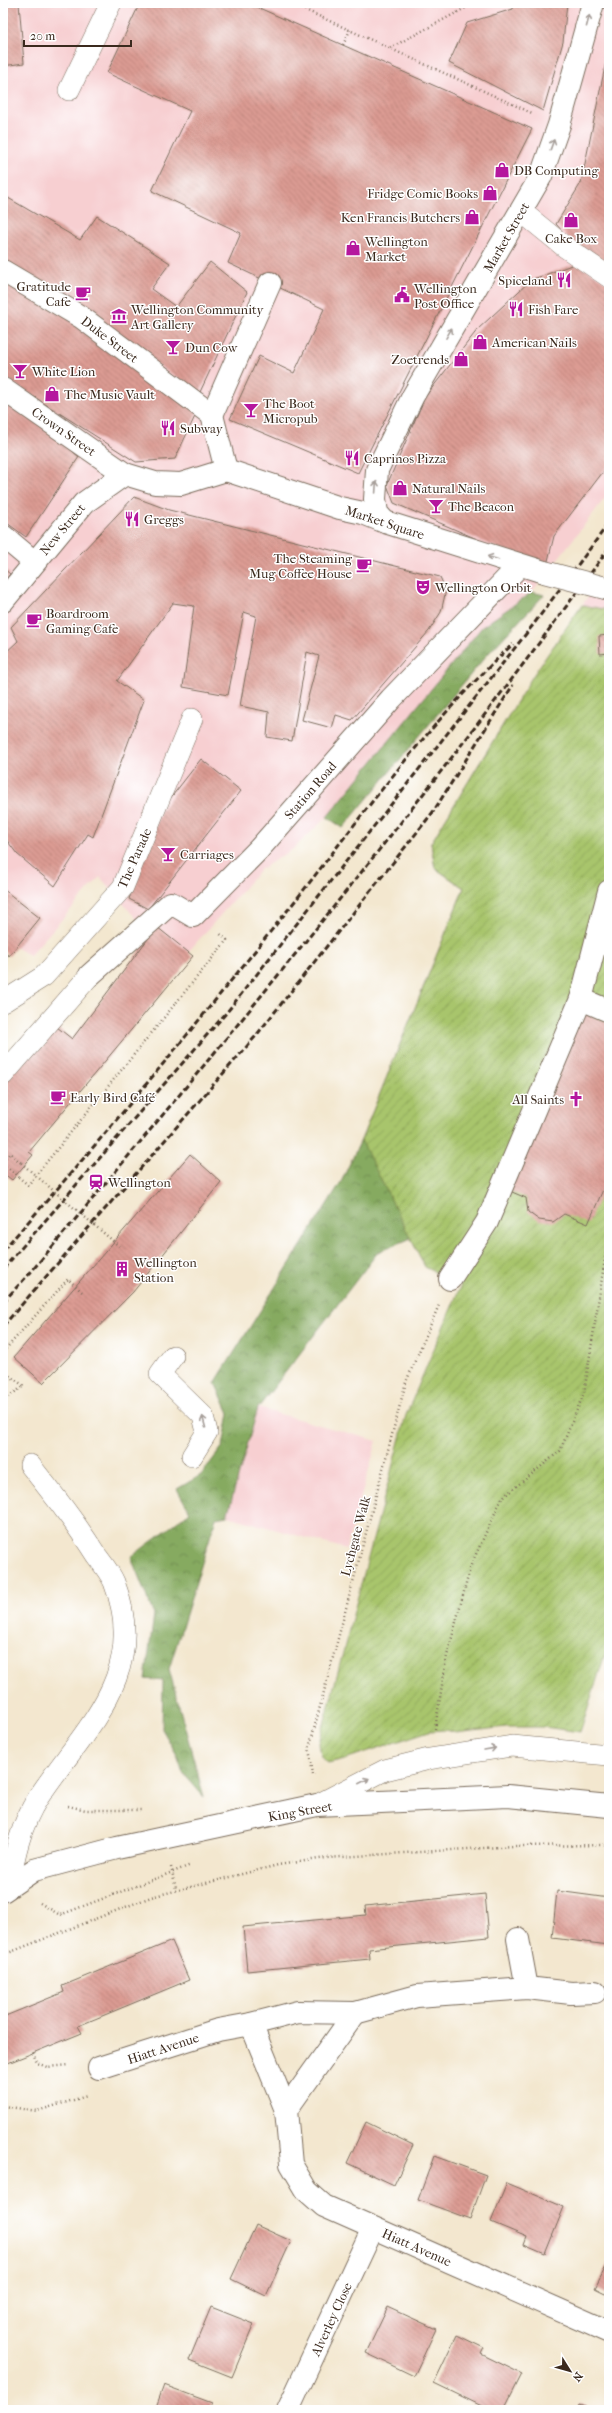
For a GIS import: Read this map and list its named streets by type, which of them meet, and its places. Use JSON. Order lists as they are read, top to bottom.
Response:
{
  "streets": {
    "street": [
      "Market Street",
      "Duke Street",
      "Crown Street",
      "Market Square",
      "New Street",
      "Station Road",
      "King Street",
      "Hiatt Avenue",
      "Alverley Close"
    ],
    "lane": ["The Parade"],
    "path": ["Lychgate Walk"]
  },
  "crossings": [
    ["Market Street", "Market Square"],
    ["Crown Street", "New Street"],
    ["Market Square", "Station Road"],
    ["Lychgate Walk", "King Street"],
    ["Hiatt Avenue", "Alverley Close"]
  ],
  "one_way": ["Market Street", "Market Square"],
  "places": {
    "shop": [
      "DB Computing",
      "Fridge Comic Books",
      "Ken Francis Butchers",
      "Cake Box",
      "Wellington Market",
      "American Nails",
      "Zoetrends",
      "The Music Vault",
      "Natural Nails"
    ],
    "restaurant": [
      "Spiceland",
      "Fish Fare",
      "Subway",
      "Caprinos Pizza",
      "Greggs"
    ],
    "cafe": [
      "Gratitude Cafe",
      "The Steaming Mug Coffee House",
      "Boardroom Gaming Cafe",
      "Early Bird Café"
    ],
    "public building": ["Wellington Post Office"],
    "museum": ["Wellington Community Art Gallery"],
    "bar": [
      "Dun Cow",
      "White Lion",
      "The Boot Micropub",
      "The Beacon",
      "Carriages"
    ],
    "theatre": ["Wellington Orbit"],
    "church": ["All Saints"],
    "station": ["Wellington"],
    "building": ["Wellington Station"]
  },
  "scale_bar": "20 m",
  "north": "bottom right"
}
